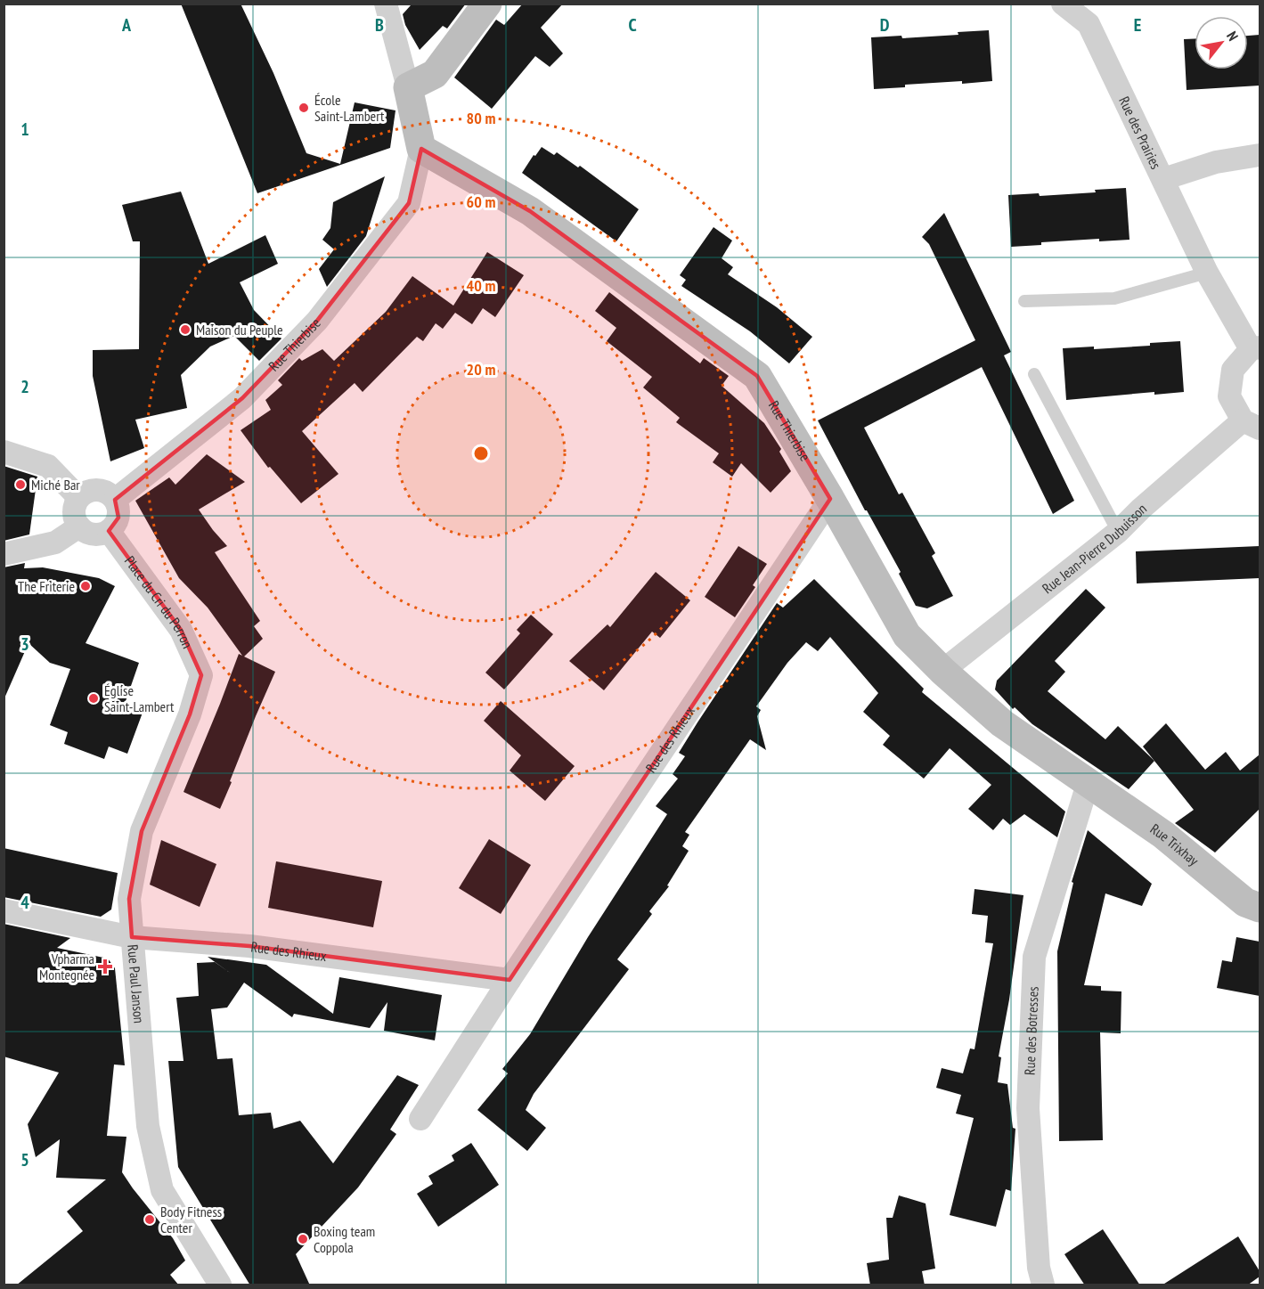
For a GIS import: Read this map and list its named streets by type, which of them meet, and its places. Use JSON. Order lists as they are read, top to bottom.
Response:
{
  "streets": {
    "street": [
      "Rue des Prairies",
      "Rue Thierbise",
      "Rue Jean-Pierre Dubuisson",
      "Place du Cri du Perron",
      "Rue des Rhieux",
      "Rue Trixhay",
      "Rue Paul Janson",
      "Rue des Botresses"
    ]
  },
  "crossings": [
    ["Rue des Prairies", "Rue Jean-Pierre Dubuisson"],
    ["Rue Thierbise", "Rue Jean-Pierre Dubuisson"],
    ["Rue Thierbise", "Place du Cri du Perron"],
    ["Rue Thierbise", "Rue des Rhieux"],
    ["Rue Thierbise", "Rue Trixhay"],
    ["Rue Thierbise", "Rue des Botresses"],
    ["Place du Cri du Perron", "Rue Paul Janson"],
    ["Rue des Rhieux", "Rue Paul Janson"],
    ["Rue Trixhay", "Rue des Botresses"]
  ],
  "places": {
    "other": [
      "École Saint-Lambert",
      "Maison du Peuple",
      "Miché Bar",
      "The Friterie",
      "Église Saint-Lambert",
      "Body Fitness Center",
      "Boxing team Coppola"
    ],
    "health": ["Vpharma Montegnée"]
  },
  "north": "top right",
  "grid": {
    "columns": [
      "A",
      "B",
      "C",
      "D",
      "E"
    ],
    "rows": [
      "1",
      "2",
      "3",
      "4",
      "5"
    ]
  },
  "rings": [
    "80 m",
    "60 m",
    "40 m",
    "20 m"
  ]
}
